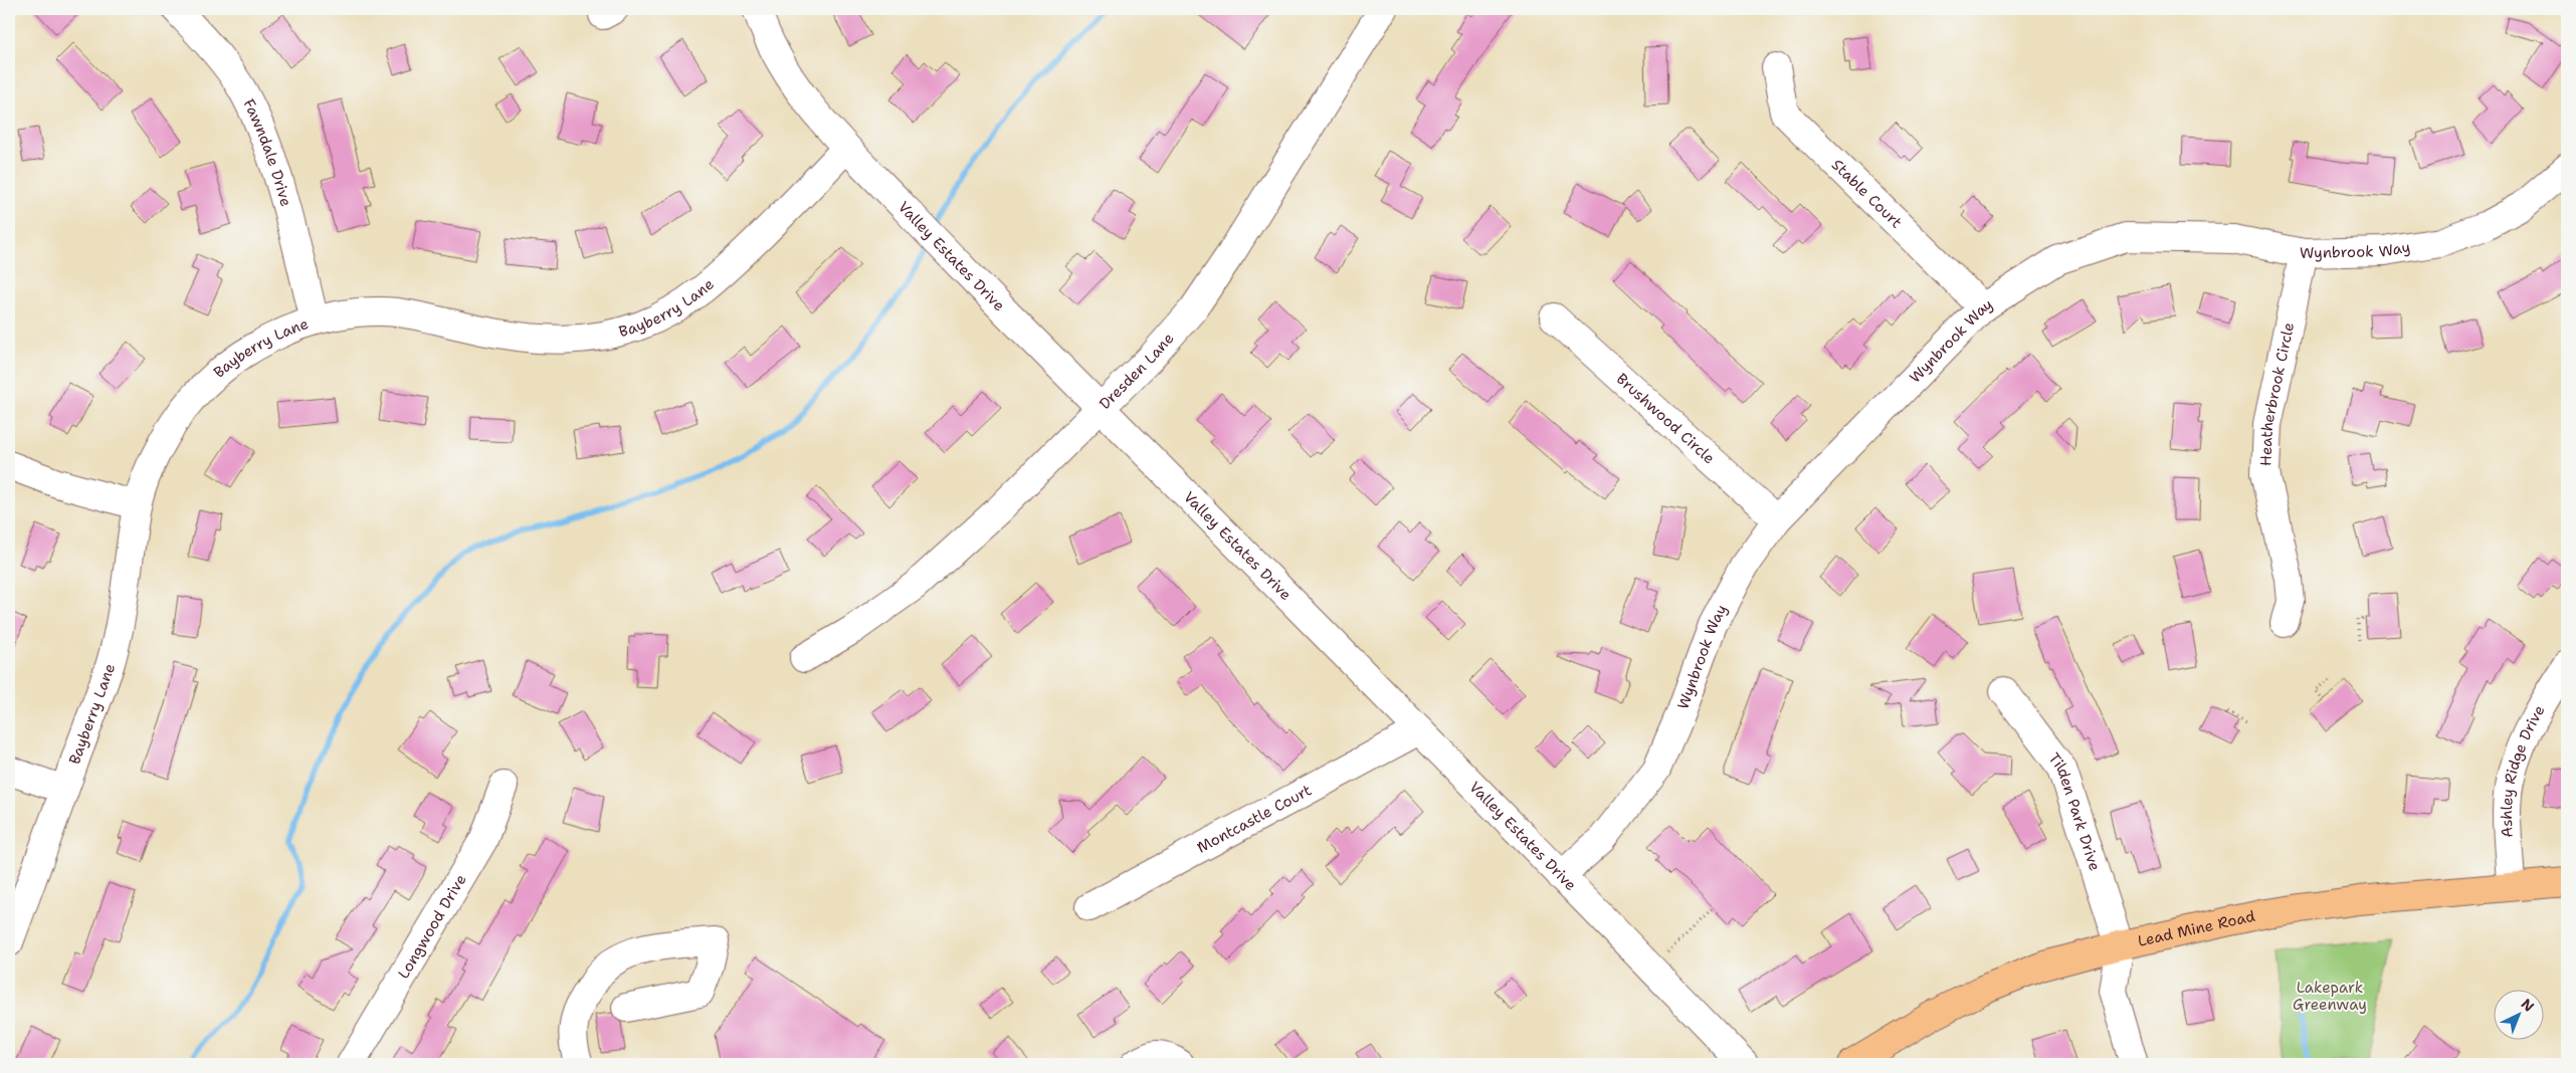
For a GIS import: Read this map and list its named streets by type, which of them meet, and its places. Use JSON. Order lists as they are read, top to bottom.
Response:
{
  "streets": {
    "main road": ["Lead Mine Road"],
    "street": [
      "Fawndale Drive",
      "Stable Court",
      "Wynbrook Way",
      "Valley Estates Drive",
      "Bayberry Lane",
      "Dresden Lane",
      "Heatherbrook Circle",
      "Brushwood Circle",
      "Ashley Ridge Drive",
      "Tilden Park Drive",
      "Montcastle Court",
      "Longwood Drive"
    ]
  },
  "crossings": [
    ["Fawndale Drive", "Bayberry Lane"],
    ["Stable Court", "Wynbrook Way"],
    ["Wynbrook Way", "Valley Estates Drive"],
    ["Wynbrook Way", "Heatherbrook Circle"],
    ["Wynbrook Way", "Brushwood Circle"],
    ["Valley Estates Drive", "Bayberry Lane"],
    ["Valley Estates Drive", "Dresden Lane"],
    ["Valley Estates Drive", "Montcastle Court"],
    ["Ashley Ridge Drive", "Lead Mine Road"],
    ["Tilden Park Drive", "Lead Mine Road"]
  ],
  "parks": ["Lakepark Greenway"],
  "north": "top right"
}
